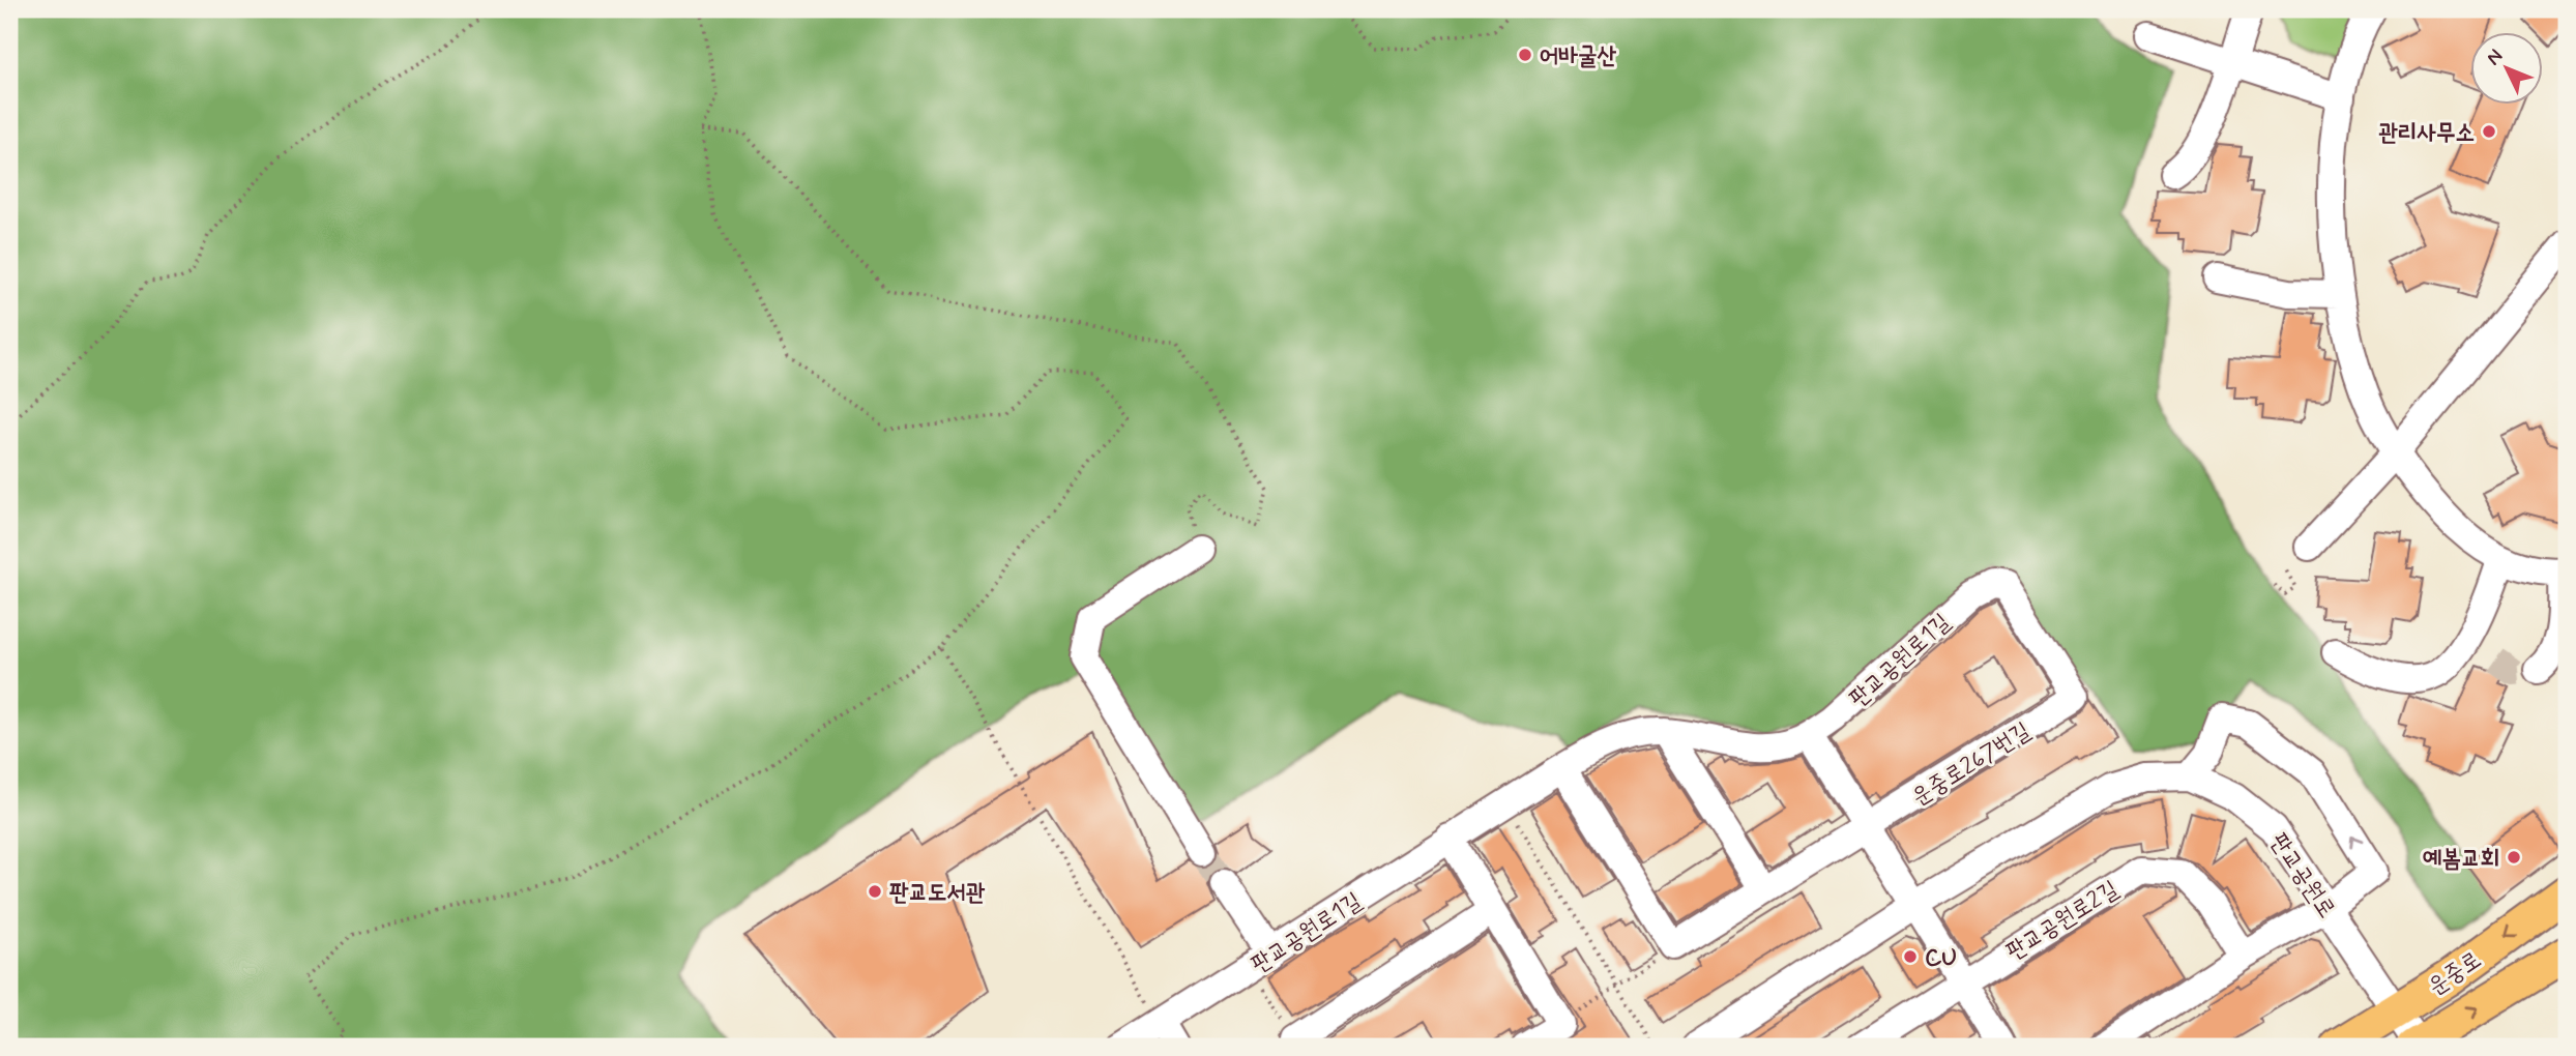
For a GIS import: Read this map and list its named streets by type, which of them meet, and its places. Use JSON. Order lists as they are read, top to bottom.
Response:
{
  "streets": {
    "main road": ["운중로"],
    "street": [
      "판교공원로1길",
      "운중로267번길",
      "판교공원로",
      "판교공원로2길"
    ]
  },
  "crossings": [
    ["판교공원로1길", "운중로267번길"],
    ["판교공원로", "운중로"]
  ],
  "places": [
    "어바굴산",
    "관리사무소",
    "예봄교회",
    "판교도서관",
    "CU"
  ],
  "north": "top left"
}
